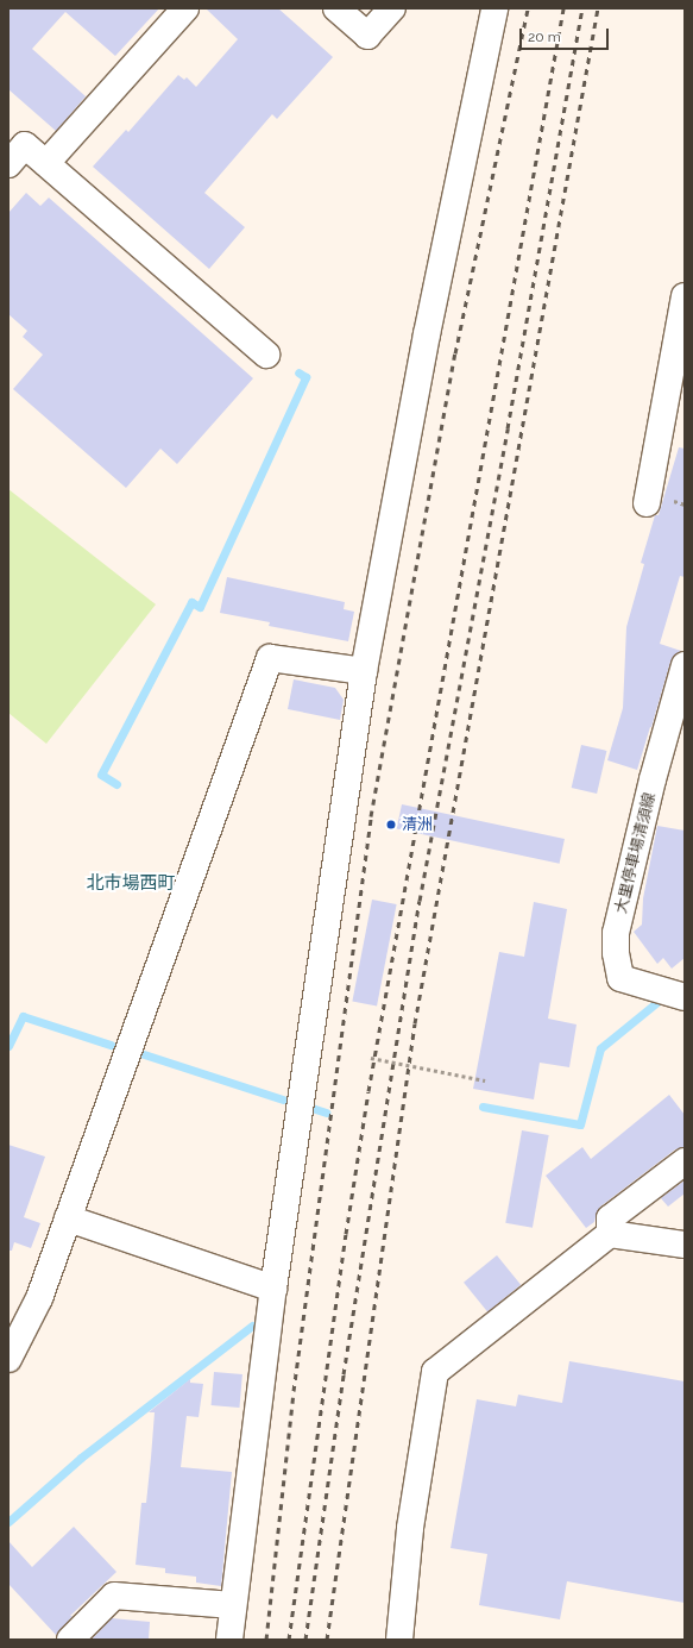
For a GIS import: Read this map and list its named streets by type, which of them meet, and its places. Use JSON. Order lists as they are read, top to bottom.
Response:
{
  "streets": {
    "street": ["大里停車場清須線"]
  },
  "districts": ["北市場西町"],
  "places": ["清洲"],
  "scale_bar": "20 m"
}
